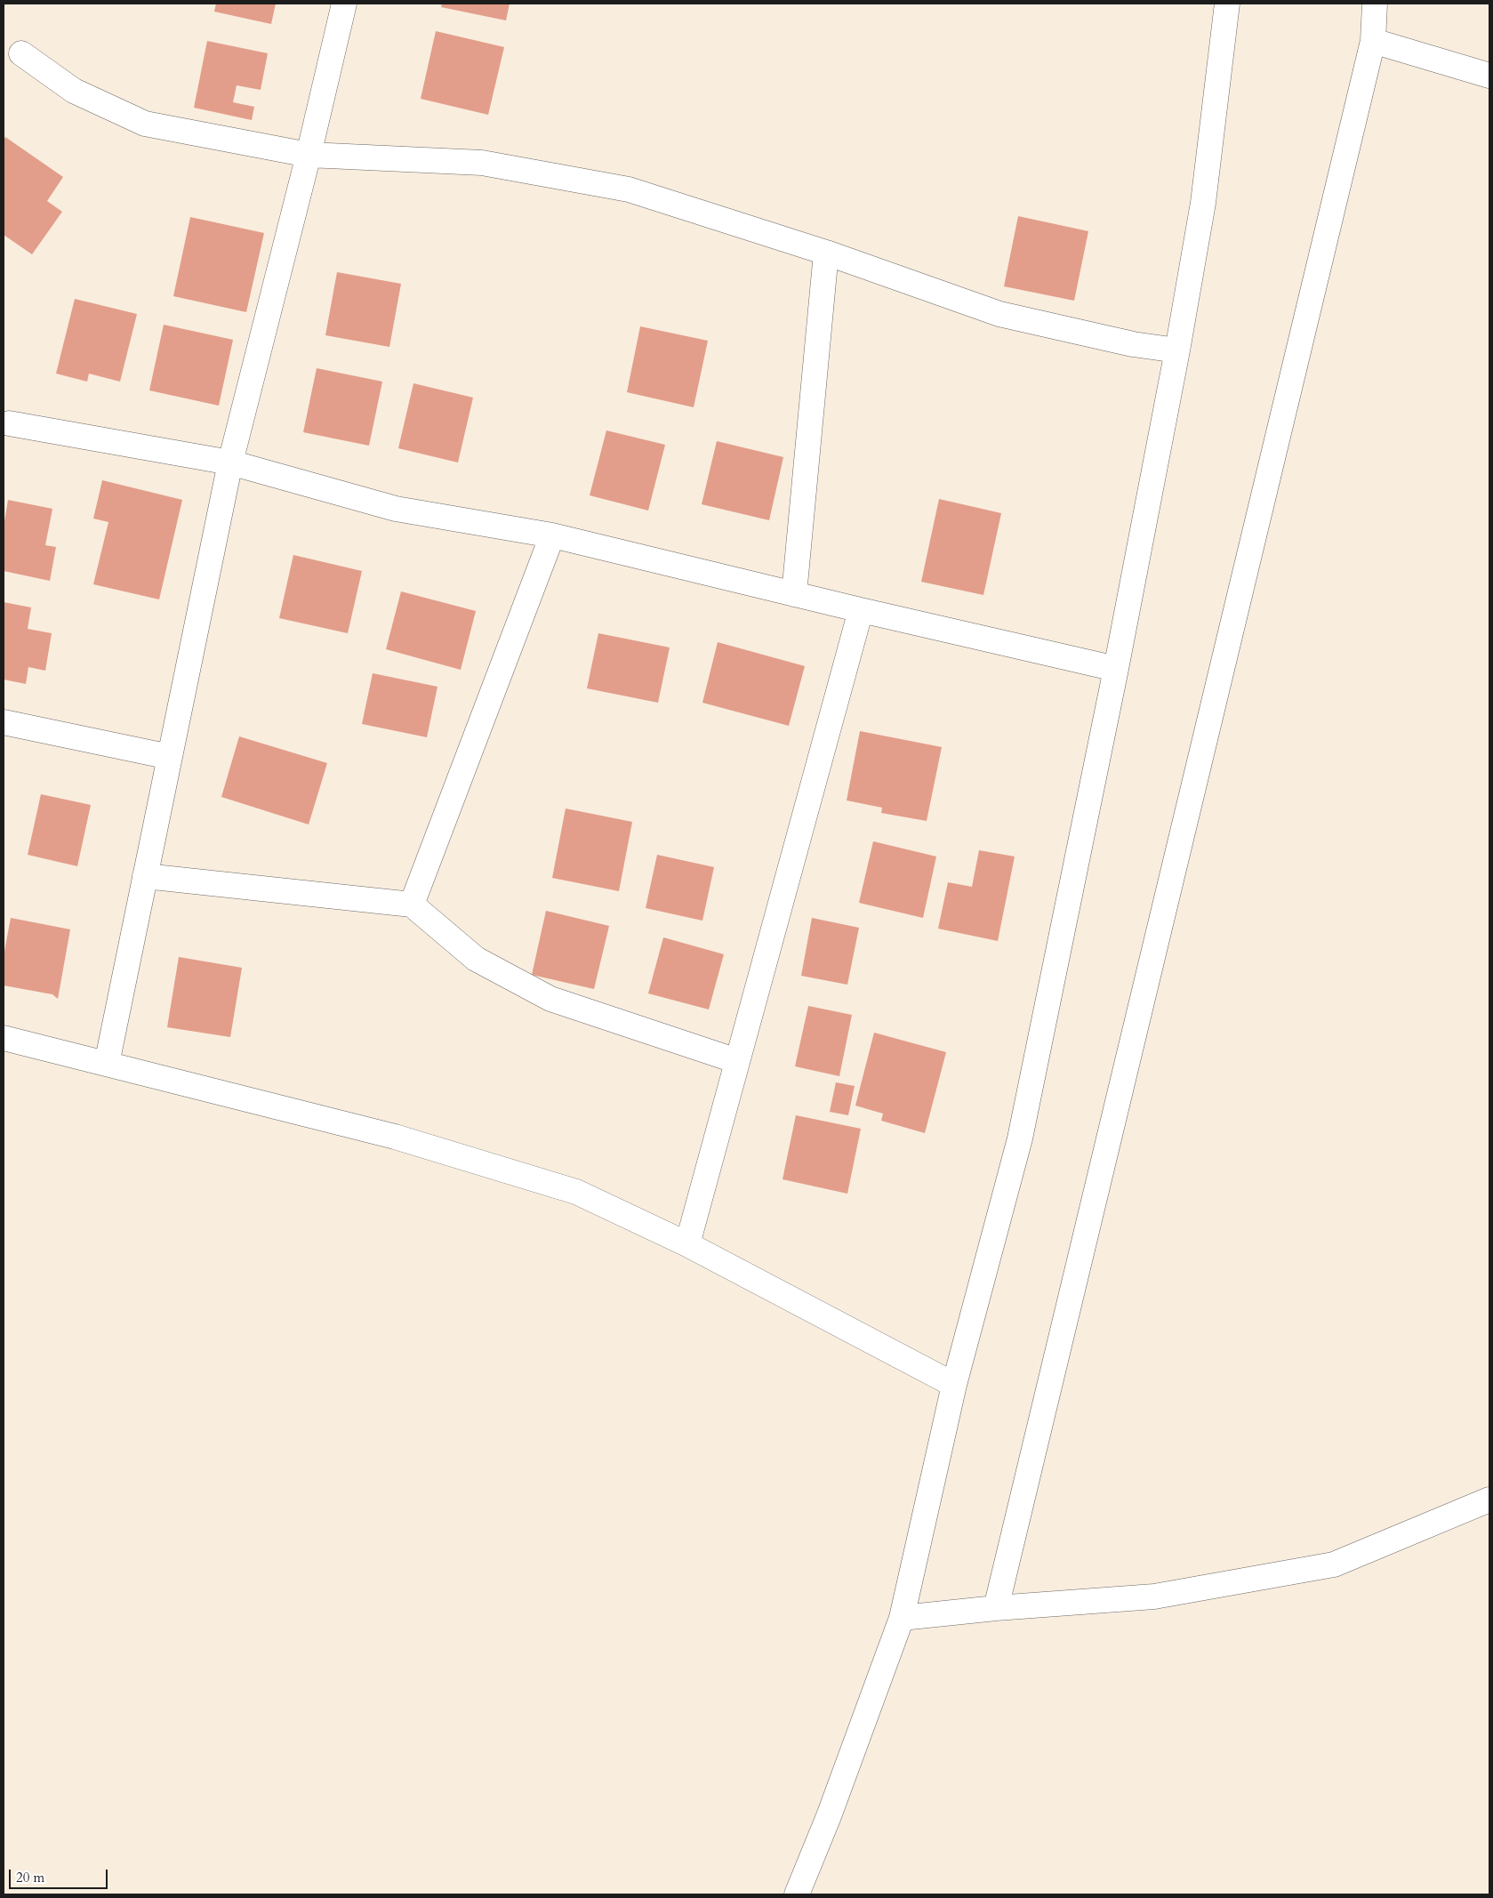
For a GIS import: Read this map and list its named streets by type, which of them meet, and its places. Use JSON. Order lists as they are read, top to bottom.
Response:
{
  "scale_bar": "20 m"
}
